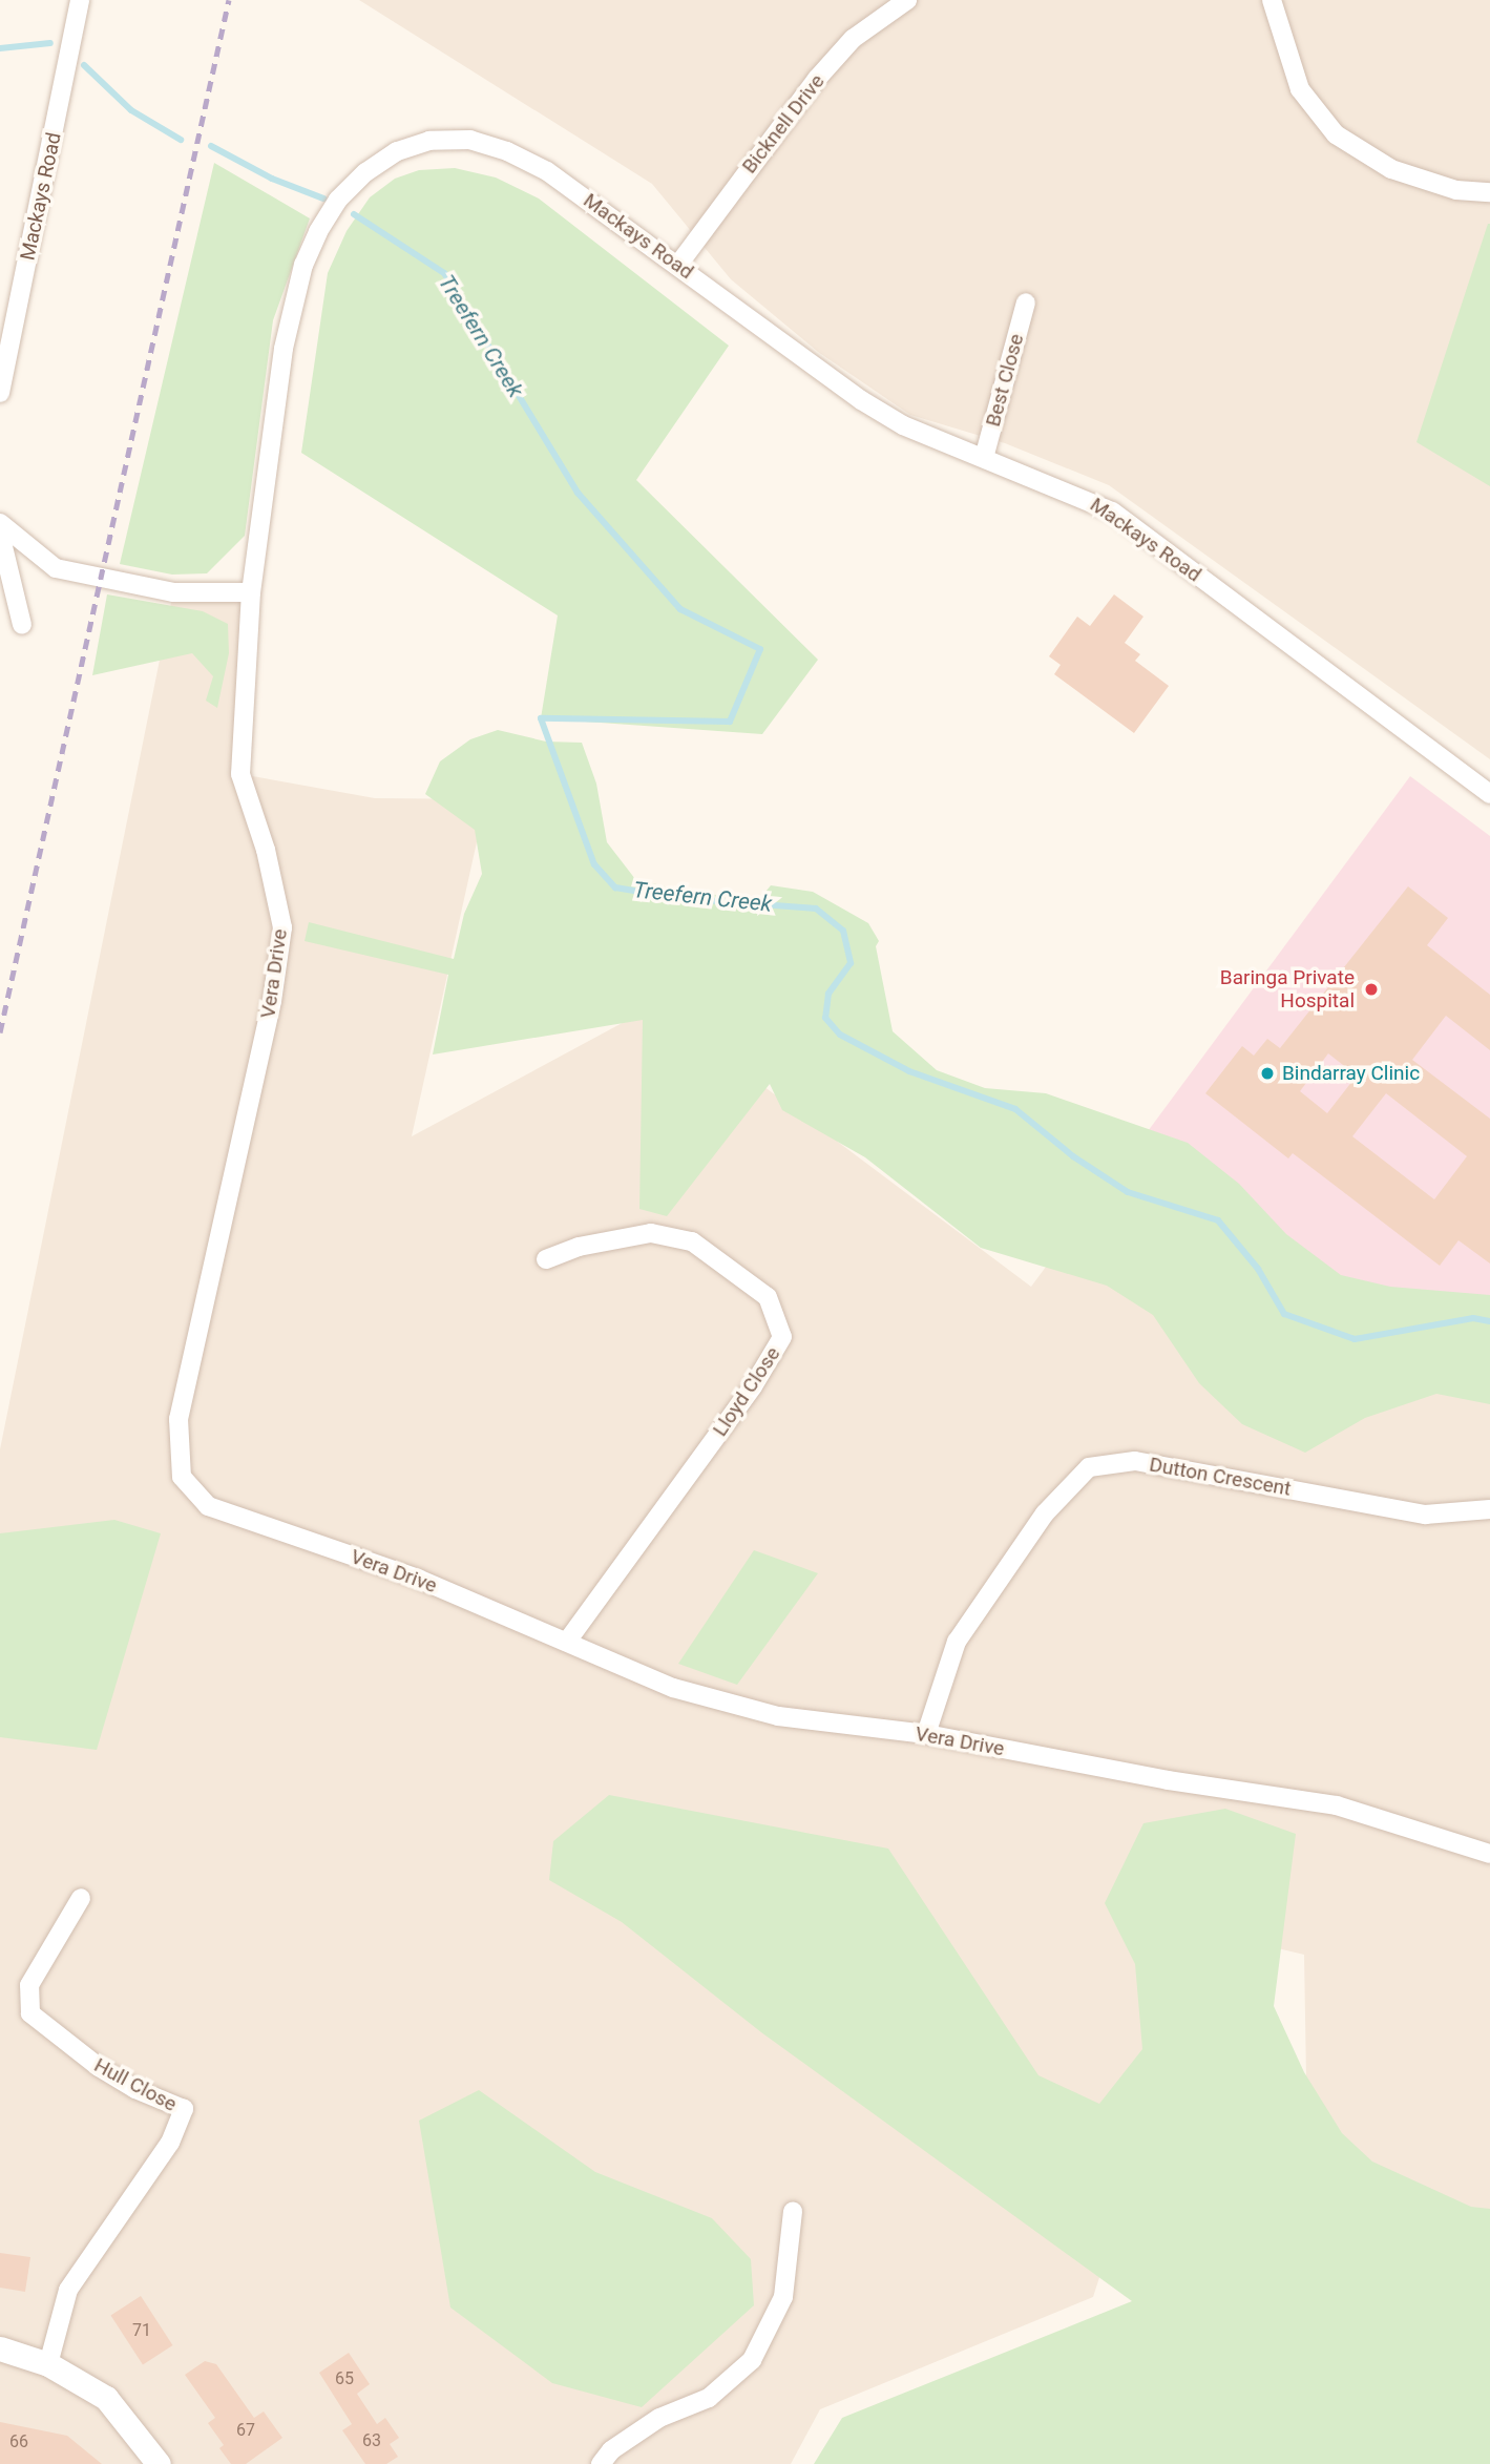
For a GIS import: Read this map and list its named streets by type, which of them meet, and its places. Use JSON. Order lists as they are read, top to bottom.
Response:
{
  "streets": {
    "street": [
      "Bicknell Drive",
      "Mackays Road",
      "Best Close",
      "Vera Drive",
      "Lloyd Close",
      "Dutton Crescent",
      "Hull Close"
    ]
  },
  "crossings": [
    ["Bicknell Drive", "Mackays Road"],
    ["Mackays Road", "Best Close"],
    ["Mackays Road", "Vera Drive"],
    ["Vera Drive", "Lloyd Close"],
    ["Vera Drive", "Dutton Crescent"]
  ],
  "water": ["Treefern Creek"],
  "places": ["Baringa Private Hospital", "Bindarray Clinic"],
  "house_numbers": [
    "71",
    "65",
    "67",
    "63",
    "66"
  ]
}
